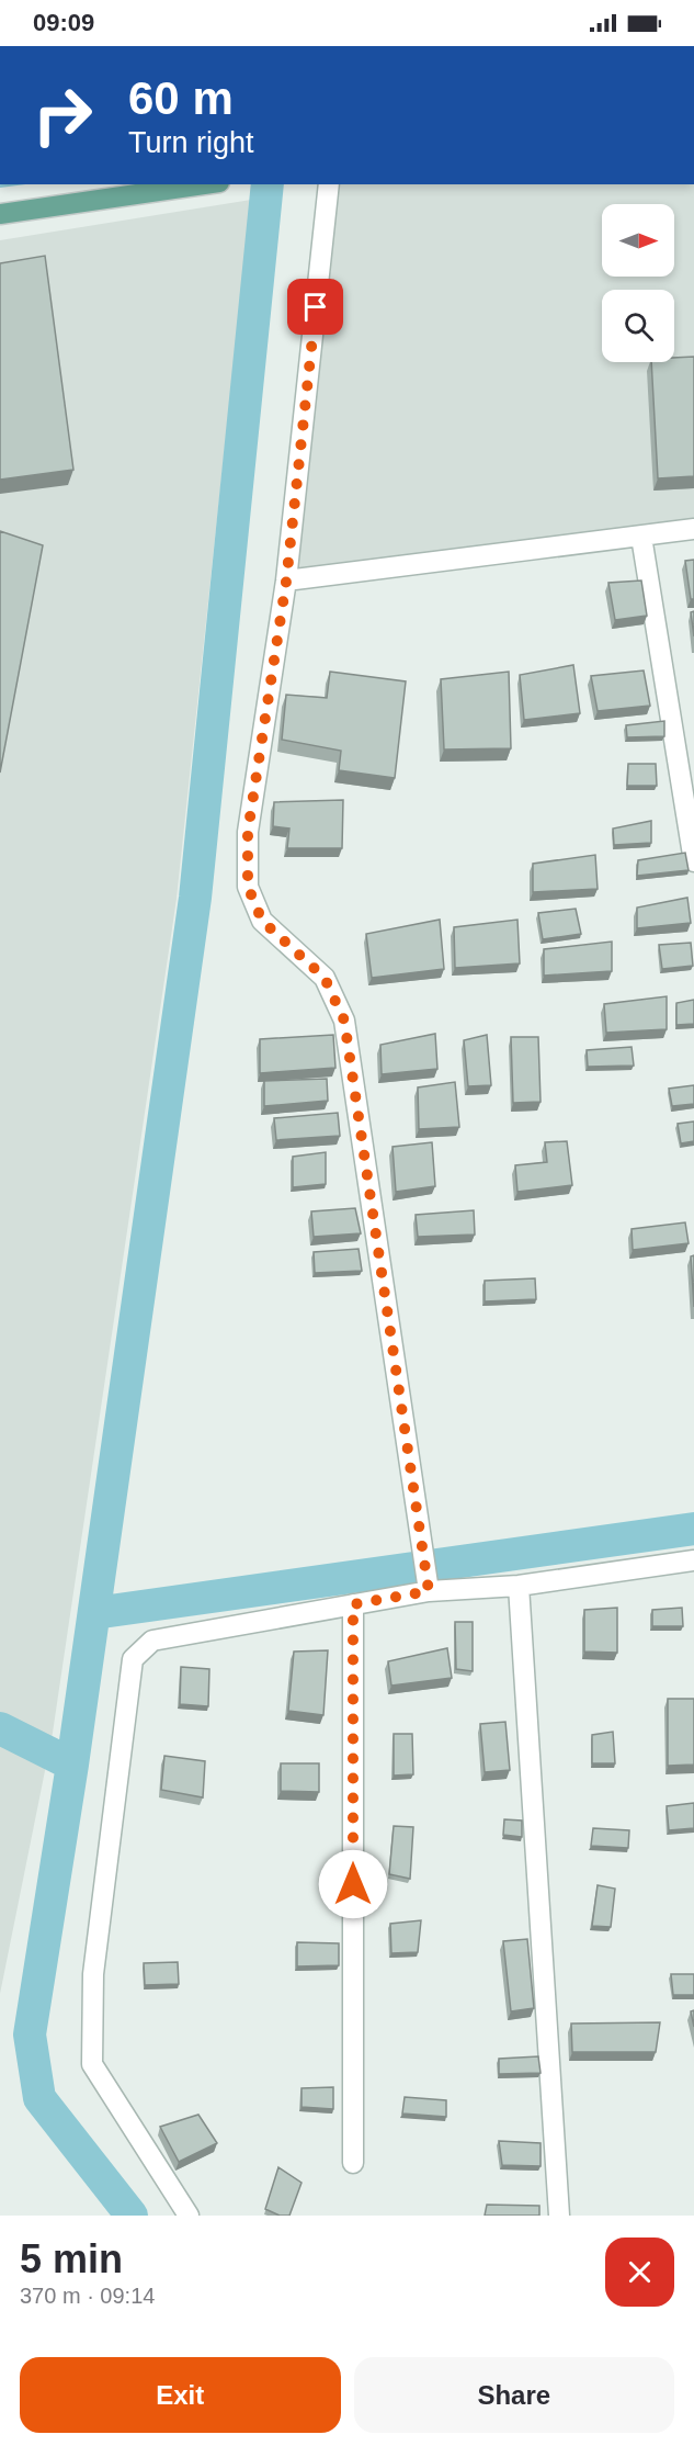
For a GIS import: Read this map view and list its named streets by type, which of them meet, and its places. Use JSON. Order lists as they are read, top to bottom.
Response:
{
  "north": "right",
  "page": {
    "status": "09:09",
    "turn": ["60 m", "Turn right"],
    "heading": ["5 min", "370 m · 09:14"],
    "buttons": ["Exit", "Share"]
  }
}
